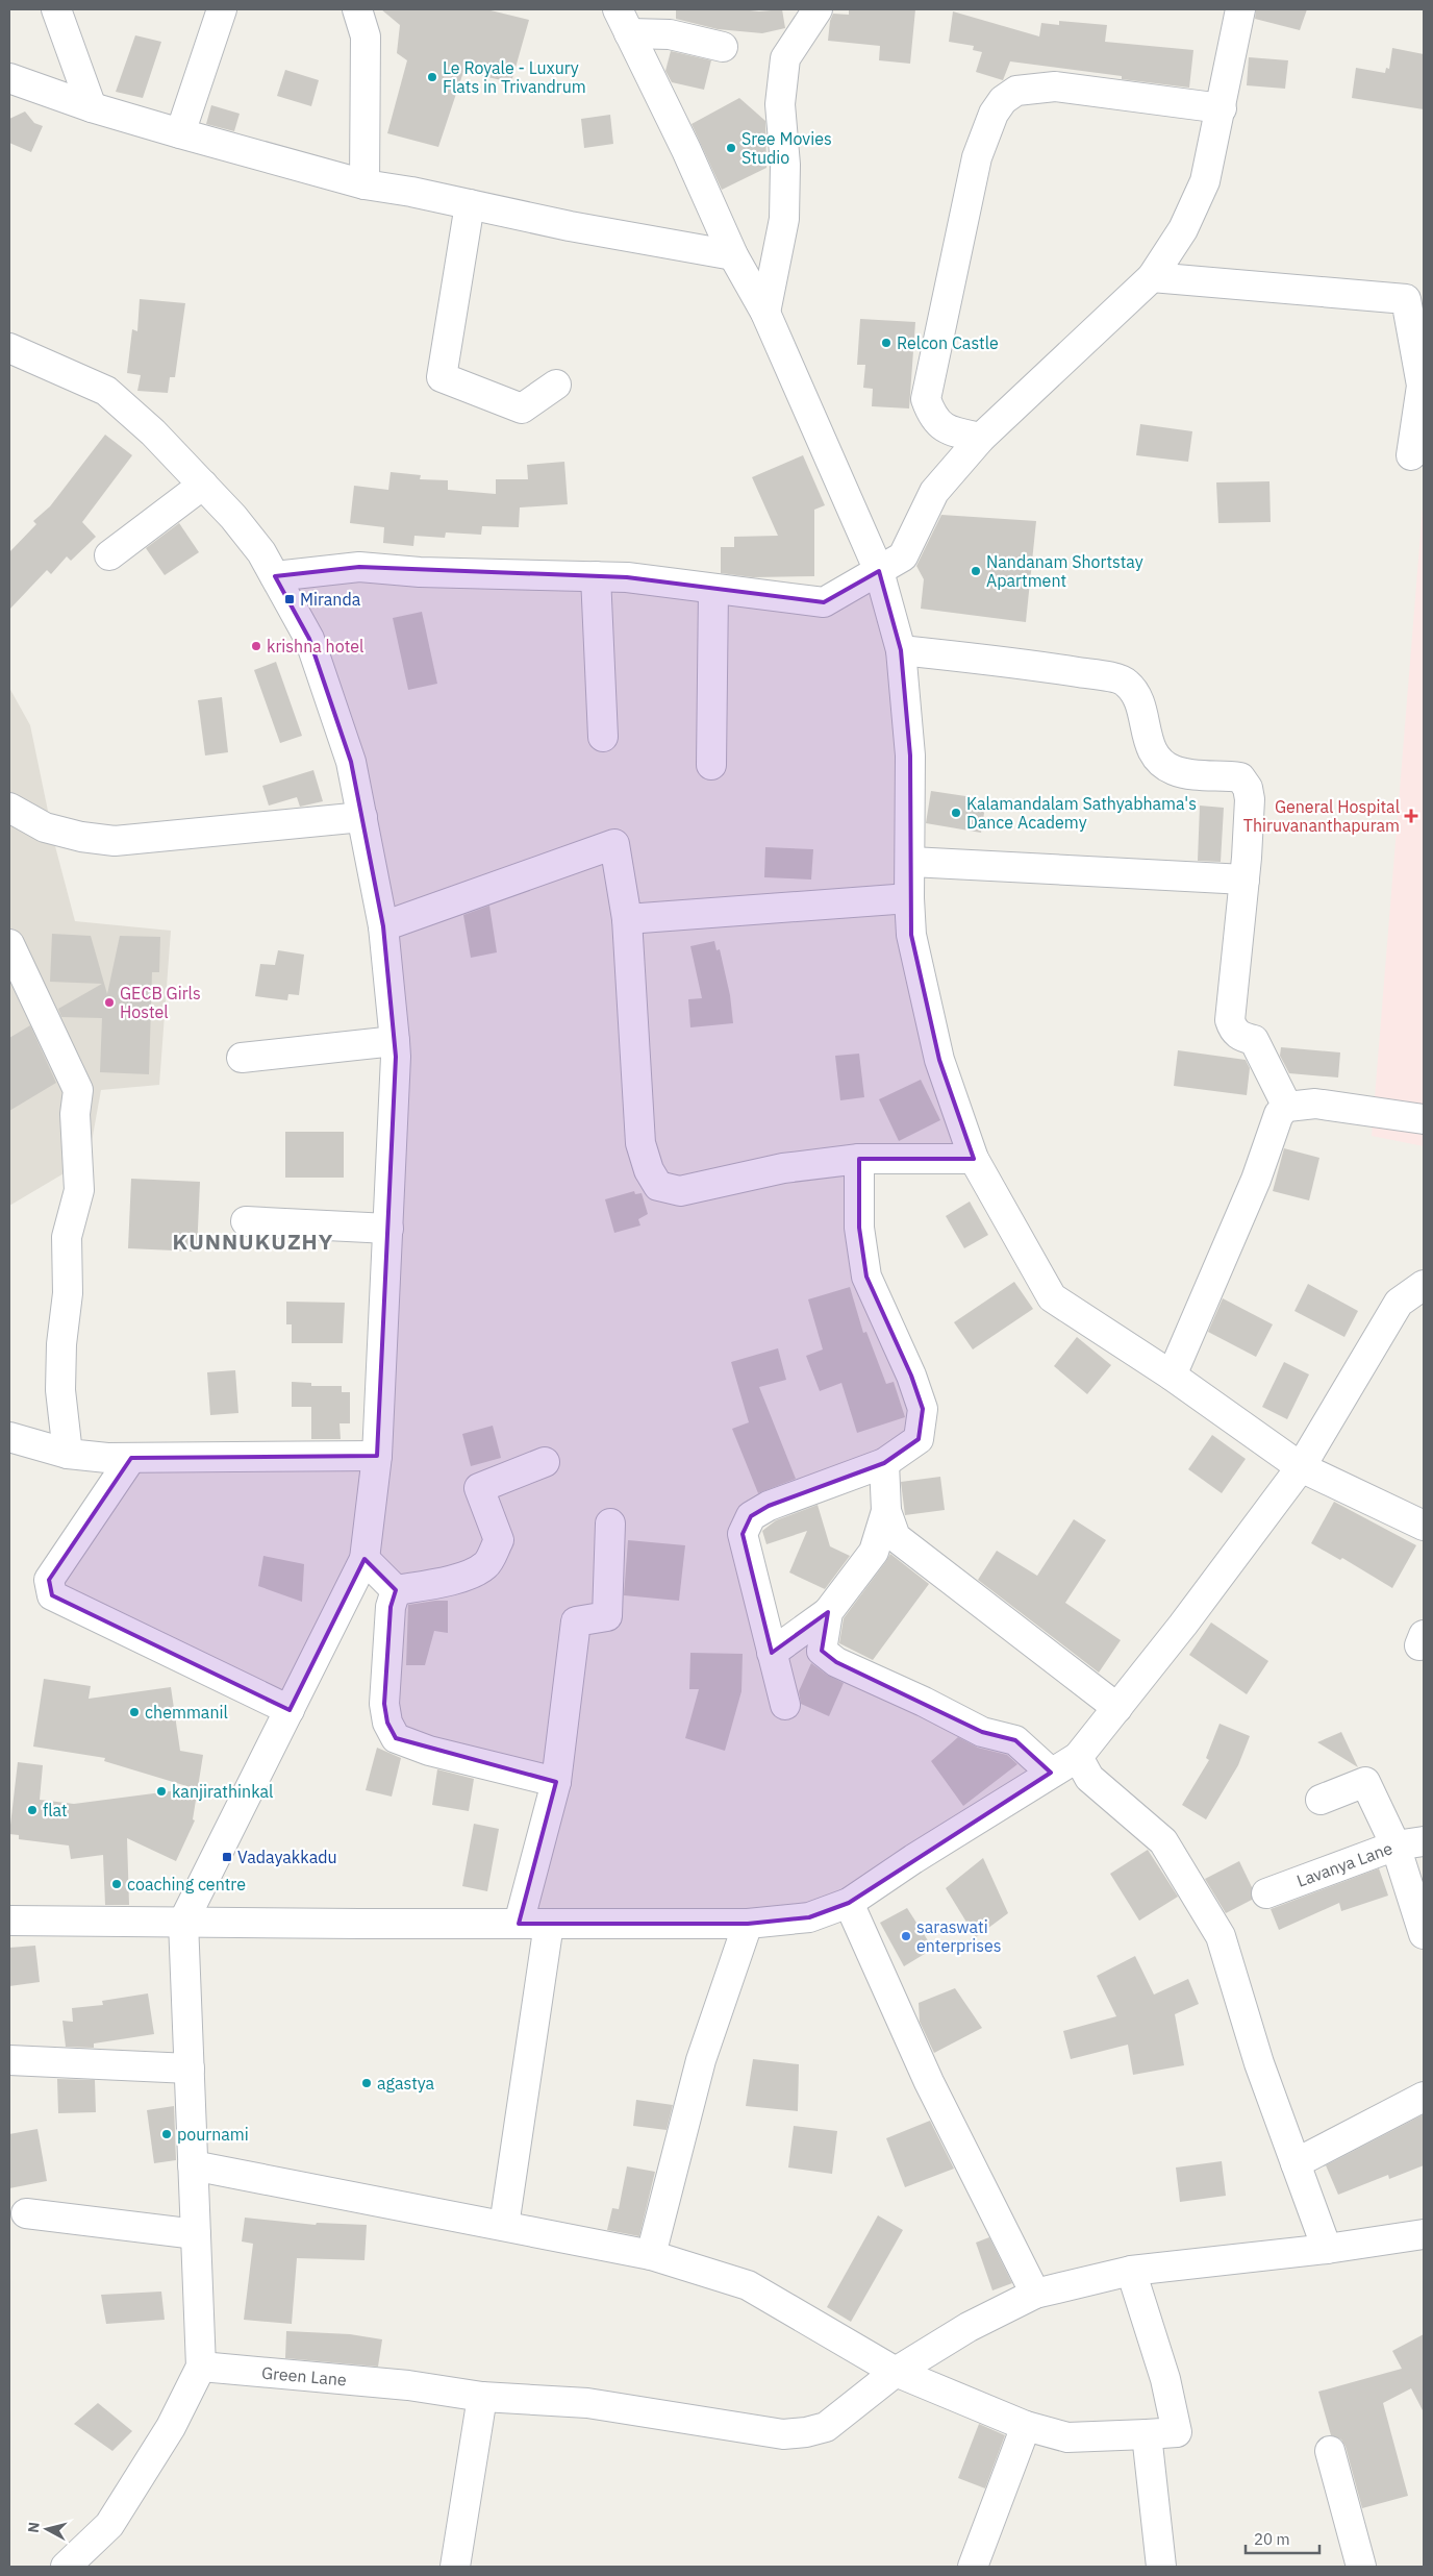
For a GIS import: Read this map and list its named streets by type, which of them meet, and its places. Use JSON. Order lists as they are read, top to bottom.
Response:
{
  "streets": {
    "street": ["Lavanya Lane", "Green Lane"]
  },
  "districts": ["KUNNUKUZHY"],
  "places": {
    "other": [
      "Le Royale - Luxury Flats in Trivandrum",
      "Sree Movies Studio",
      "Relcon Castle",
      "Nandanam Shortstay Apartment",
      "krishna hotel",
      "Kalamandalam Sathyabhama's Dance Academy",
      "GECB Girls Hostel",
      "chemmanil",
      "kanjirathinkal",
      "flat",
      "coaching centre",
      "saraswati enterprises",
      "agastya",
      "pournami"
    ],
    "transit": ["Miranda", "Vadayakkadu"],
    "health": ["General Hospital Thiruvananthapuram"]
  },
  "scale_bar": "20 m",
  "north": "left"
}
